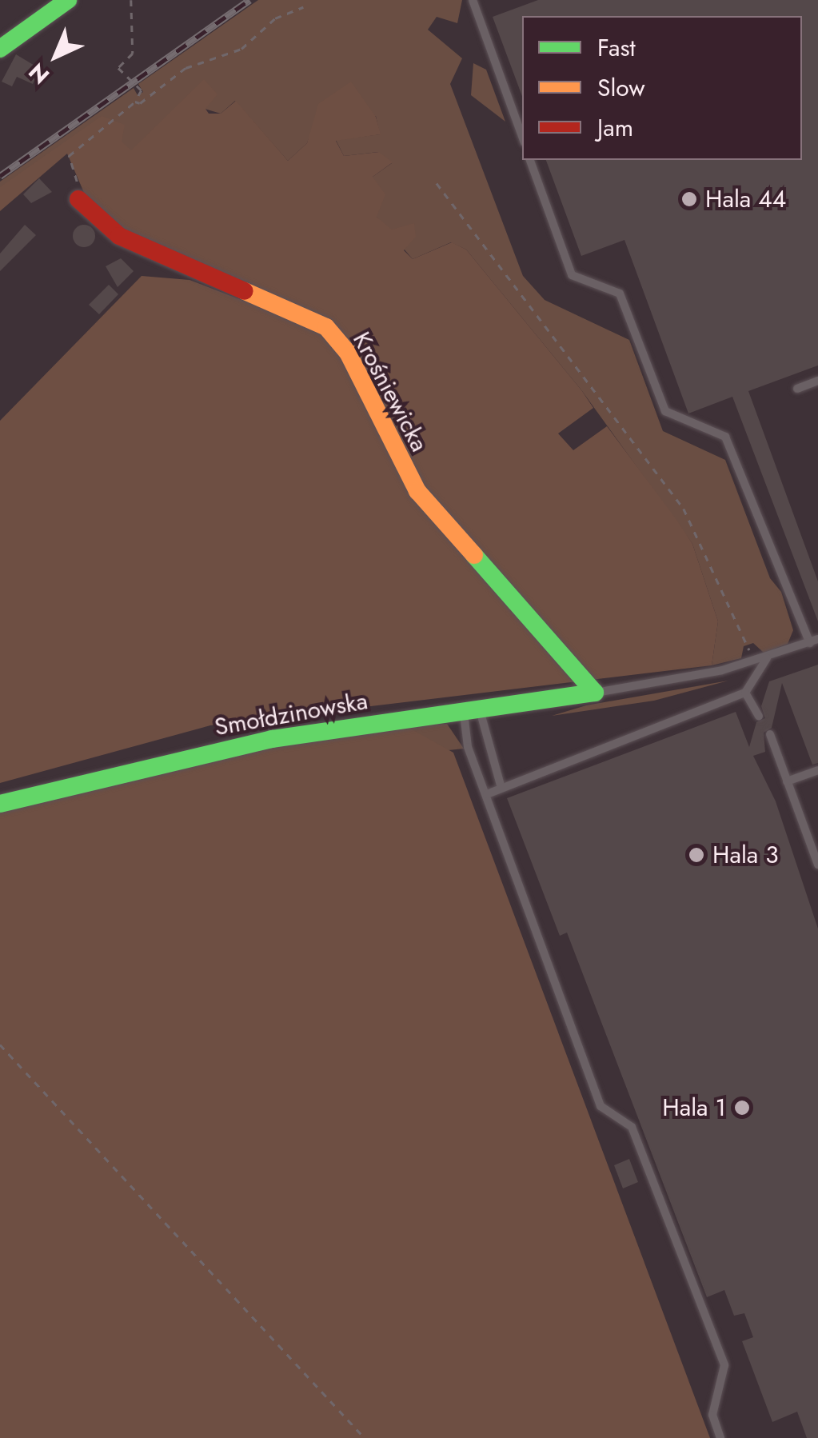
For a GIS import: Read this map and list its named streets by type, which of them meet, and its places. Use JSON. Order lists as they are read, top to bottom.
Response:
{
  "streets": {
    "street": ["Krośniewicka", "Smołdzinowska"]
  },
  "crossings": [
    ["Krośniewicka", "Smołdzinowska"]
  ],
  "places": ["Hala 44", "Hala 3", "Hala 1"],
  "legend": ["Fast", "Slow", "Jam"],
  "north": "bottom left"
}
